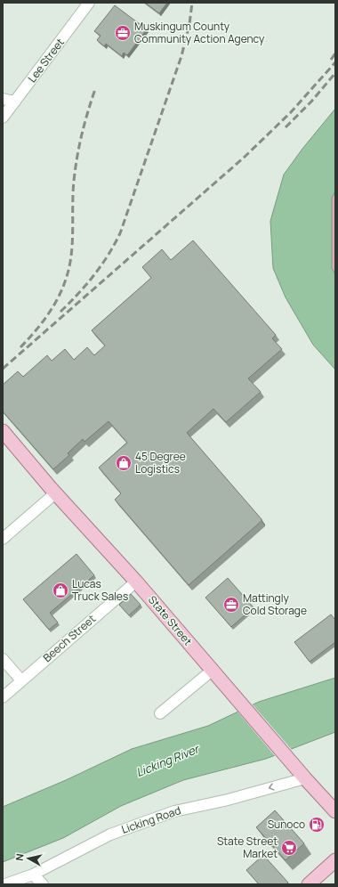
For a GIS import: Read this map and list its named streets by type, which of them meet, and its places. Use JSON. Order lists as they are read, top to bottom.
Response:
{
  "streets": {
    "main road": ["State Street"],
    "street": ["Lee Street", "Beech Street", "Licking Road"]
  },
  "crossings": [
    ["State Street", "Beech Street"],
    ["State Street", "Licking Road"]
  ],
  "one_way": ["Licking Road"],
  "water": ["Licking River"],
  "places": {
    "office": ["Muskingum County Community Action Agency", "Mattingly Cold Storage"],
    "shop": ["45 Degree Logistics", "Lucas Truck Sales"],
    "fuel station": ["Sunoco"],
    "supermarket": ["State Street Market"]
  },
  "north": "left"
}
